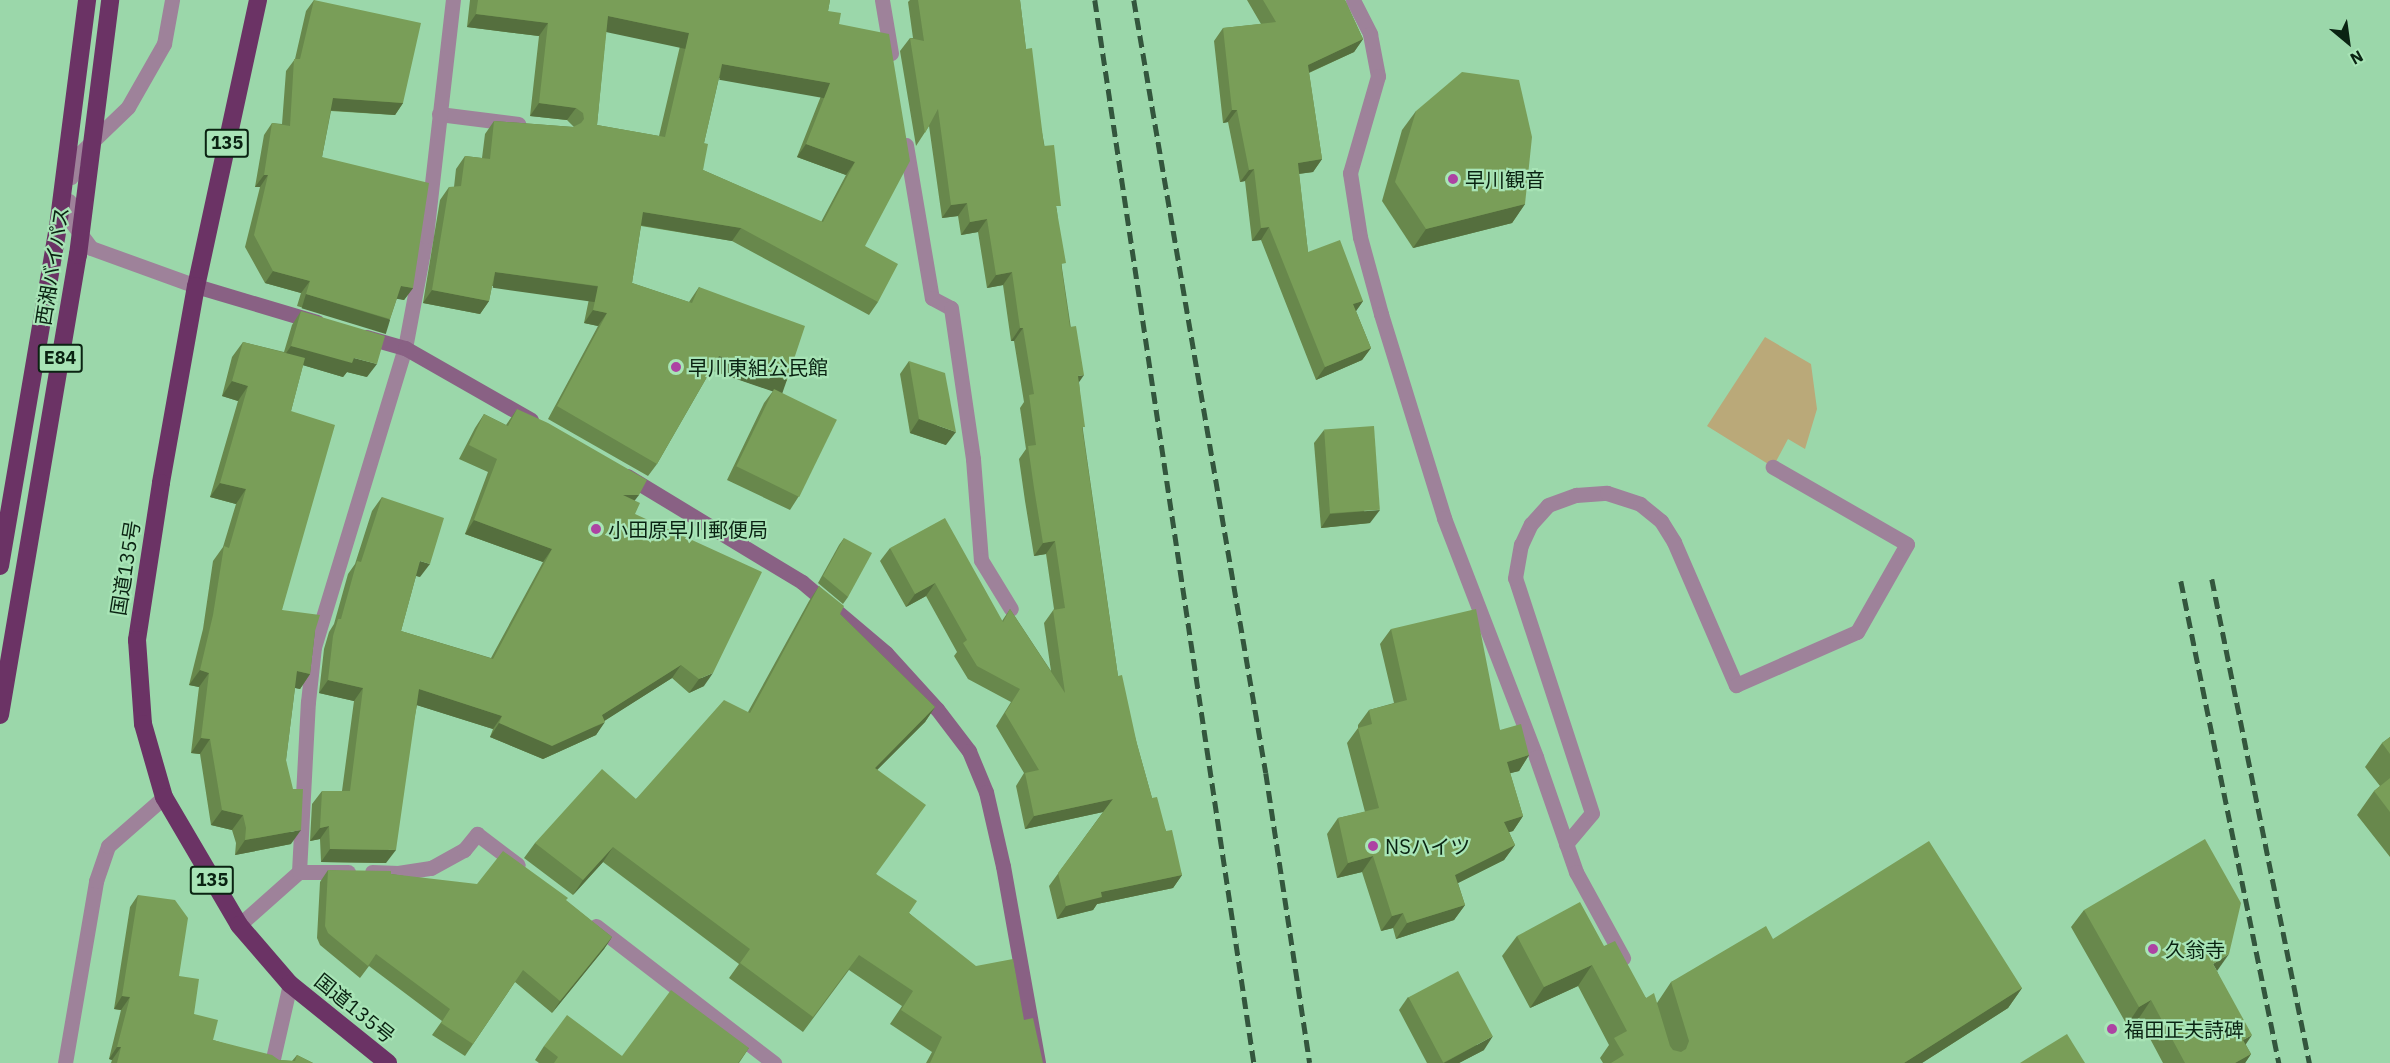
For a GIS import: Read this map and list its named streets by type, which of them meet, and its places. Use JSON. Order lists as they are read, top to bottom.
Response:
{
  "streets": {
    "highway": [
      "135",
      "西湘バイパス",
      "E84",
      "国道135号"
    ]
  },
  "places": [
    "早川観音",
    "早川東組公民館",
    "小田原早川郵便局",
    "NSハイツ",
    "久翁寺",
    "福田正夫詩碑"
  ],
  "north": "bottom right"
}
